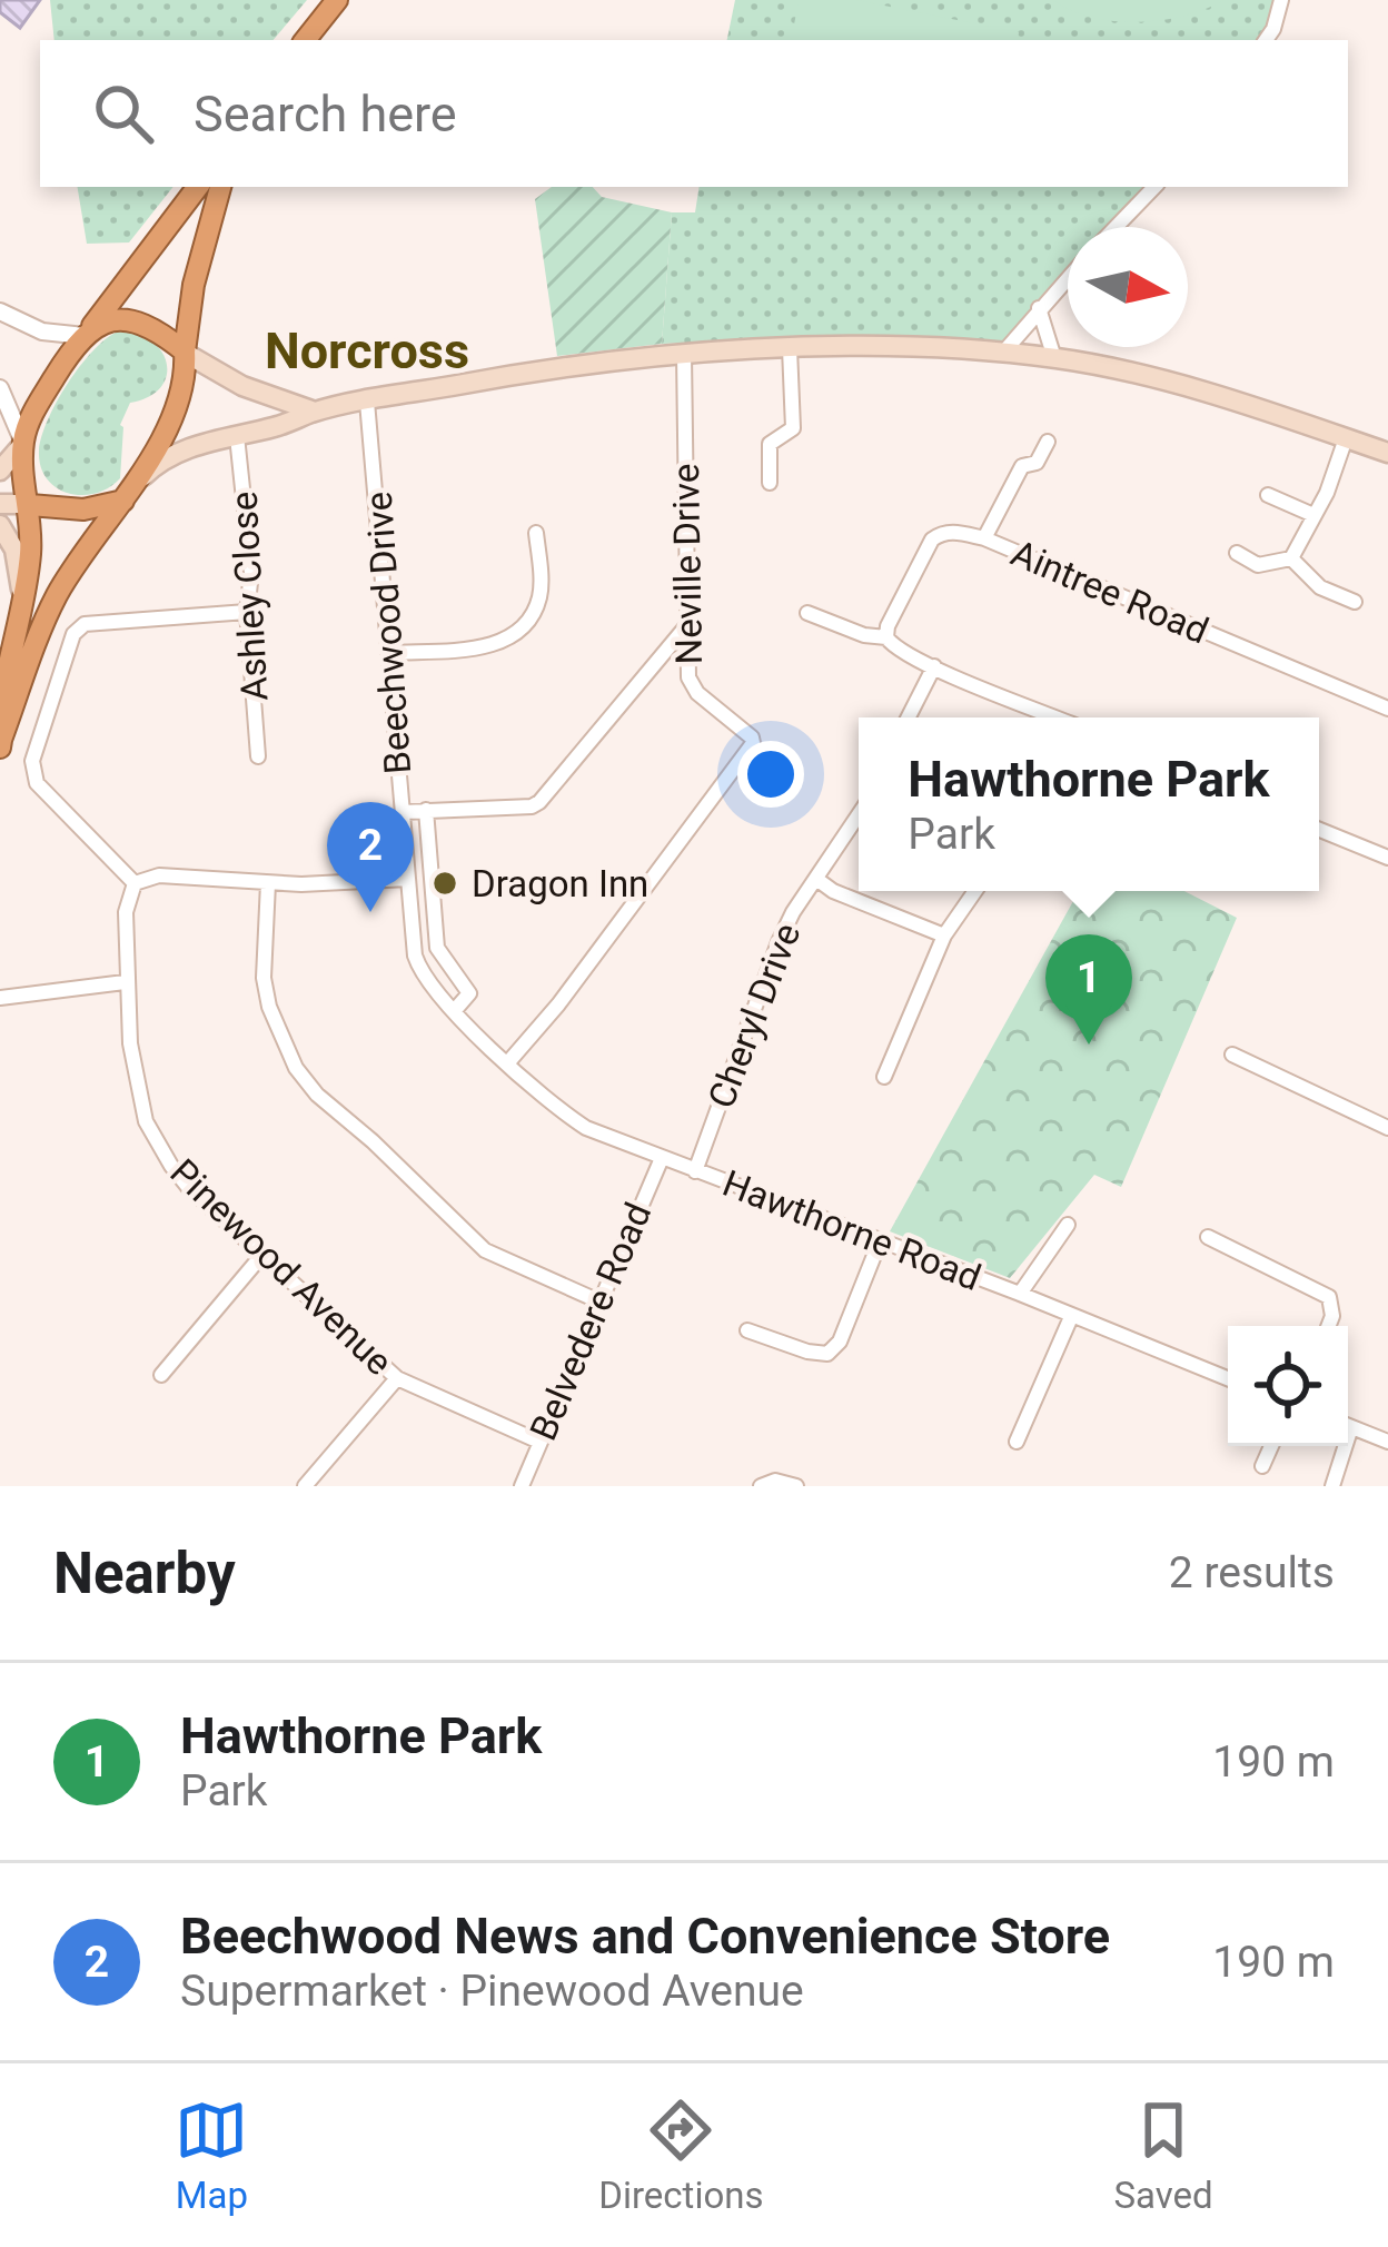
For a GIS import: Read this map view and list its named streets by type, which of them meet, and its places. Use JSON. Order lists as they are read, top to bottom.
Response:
{
  "streets": {
    "street": [
      "Neville Drive",
      "Aintree Road",
      "Ashley Close",
      "Beechwood Drive",
      "Cheryl Drive",
      "Hawthorne Road",
      "Pinewood Avenue",
      "Belvedere Road"
    ]
  },
  "crossings": [
    ["Neville Drive", "Hawthorne Road"],
    ["Beechwood Drive", "Hawthorne Road"],
    ["Cheryl Drive", "Hawthorne Road"],
    ["Hawthorne Road", "Belvedere Road"],
    ["Pinewood Avenue", "Belvedere Road"]
  ],
  "districts": ["Norcross"],
  "places": ["Dragon Inn"],
  "north": "right",
  "page": {
    "search": "Search here",
    "popup": ["Hawthorne Park", "Park"],
    "pins": ["2", "1"],
    "heading": ["Nearby", "2 results"],
    "list": [
      {
        "mark": "1",
        "name": "Hawthorne Park",
        "note": "Park",
        "value": "190 m"
      },
      {
        "mark": "2",
        "name": "Beechwood News and Convenience Store",
        "note": "Supermarket · Pinewood Avenue",
        "value": "190 m"
      }
    ],
    "nav": ["Map", "Directions", "Saved"]
  }
}
